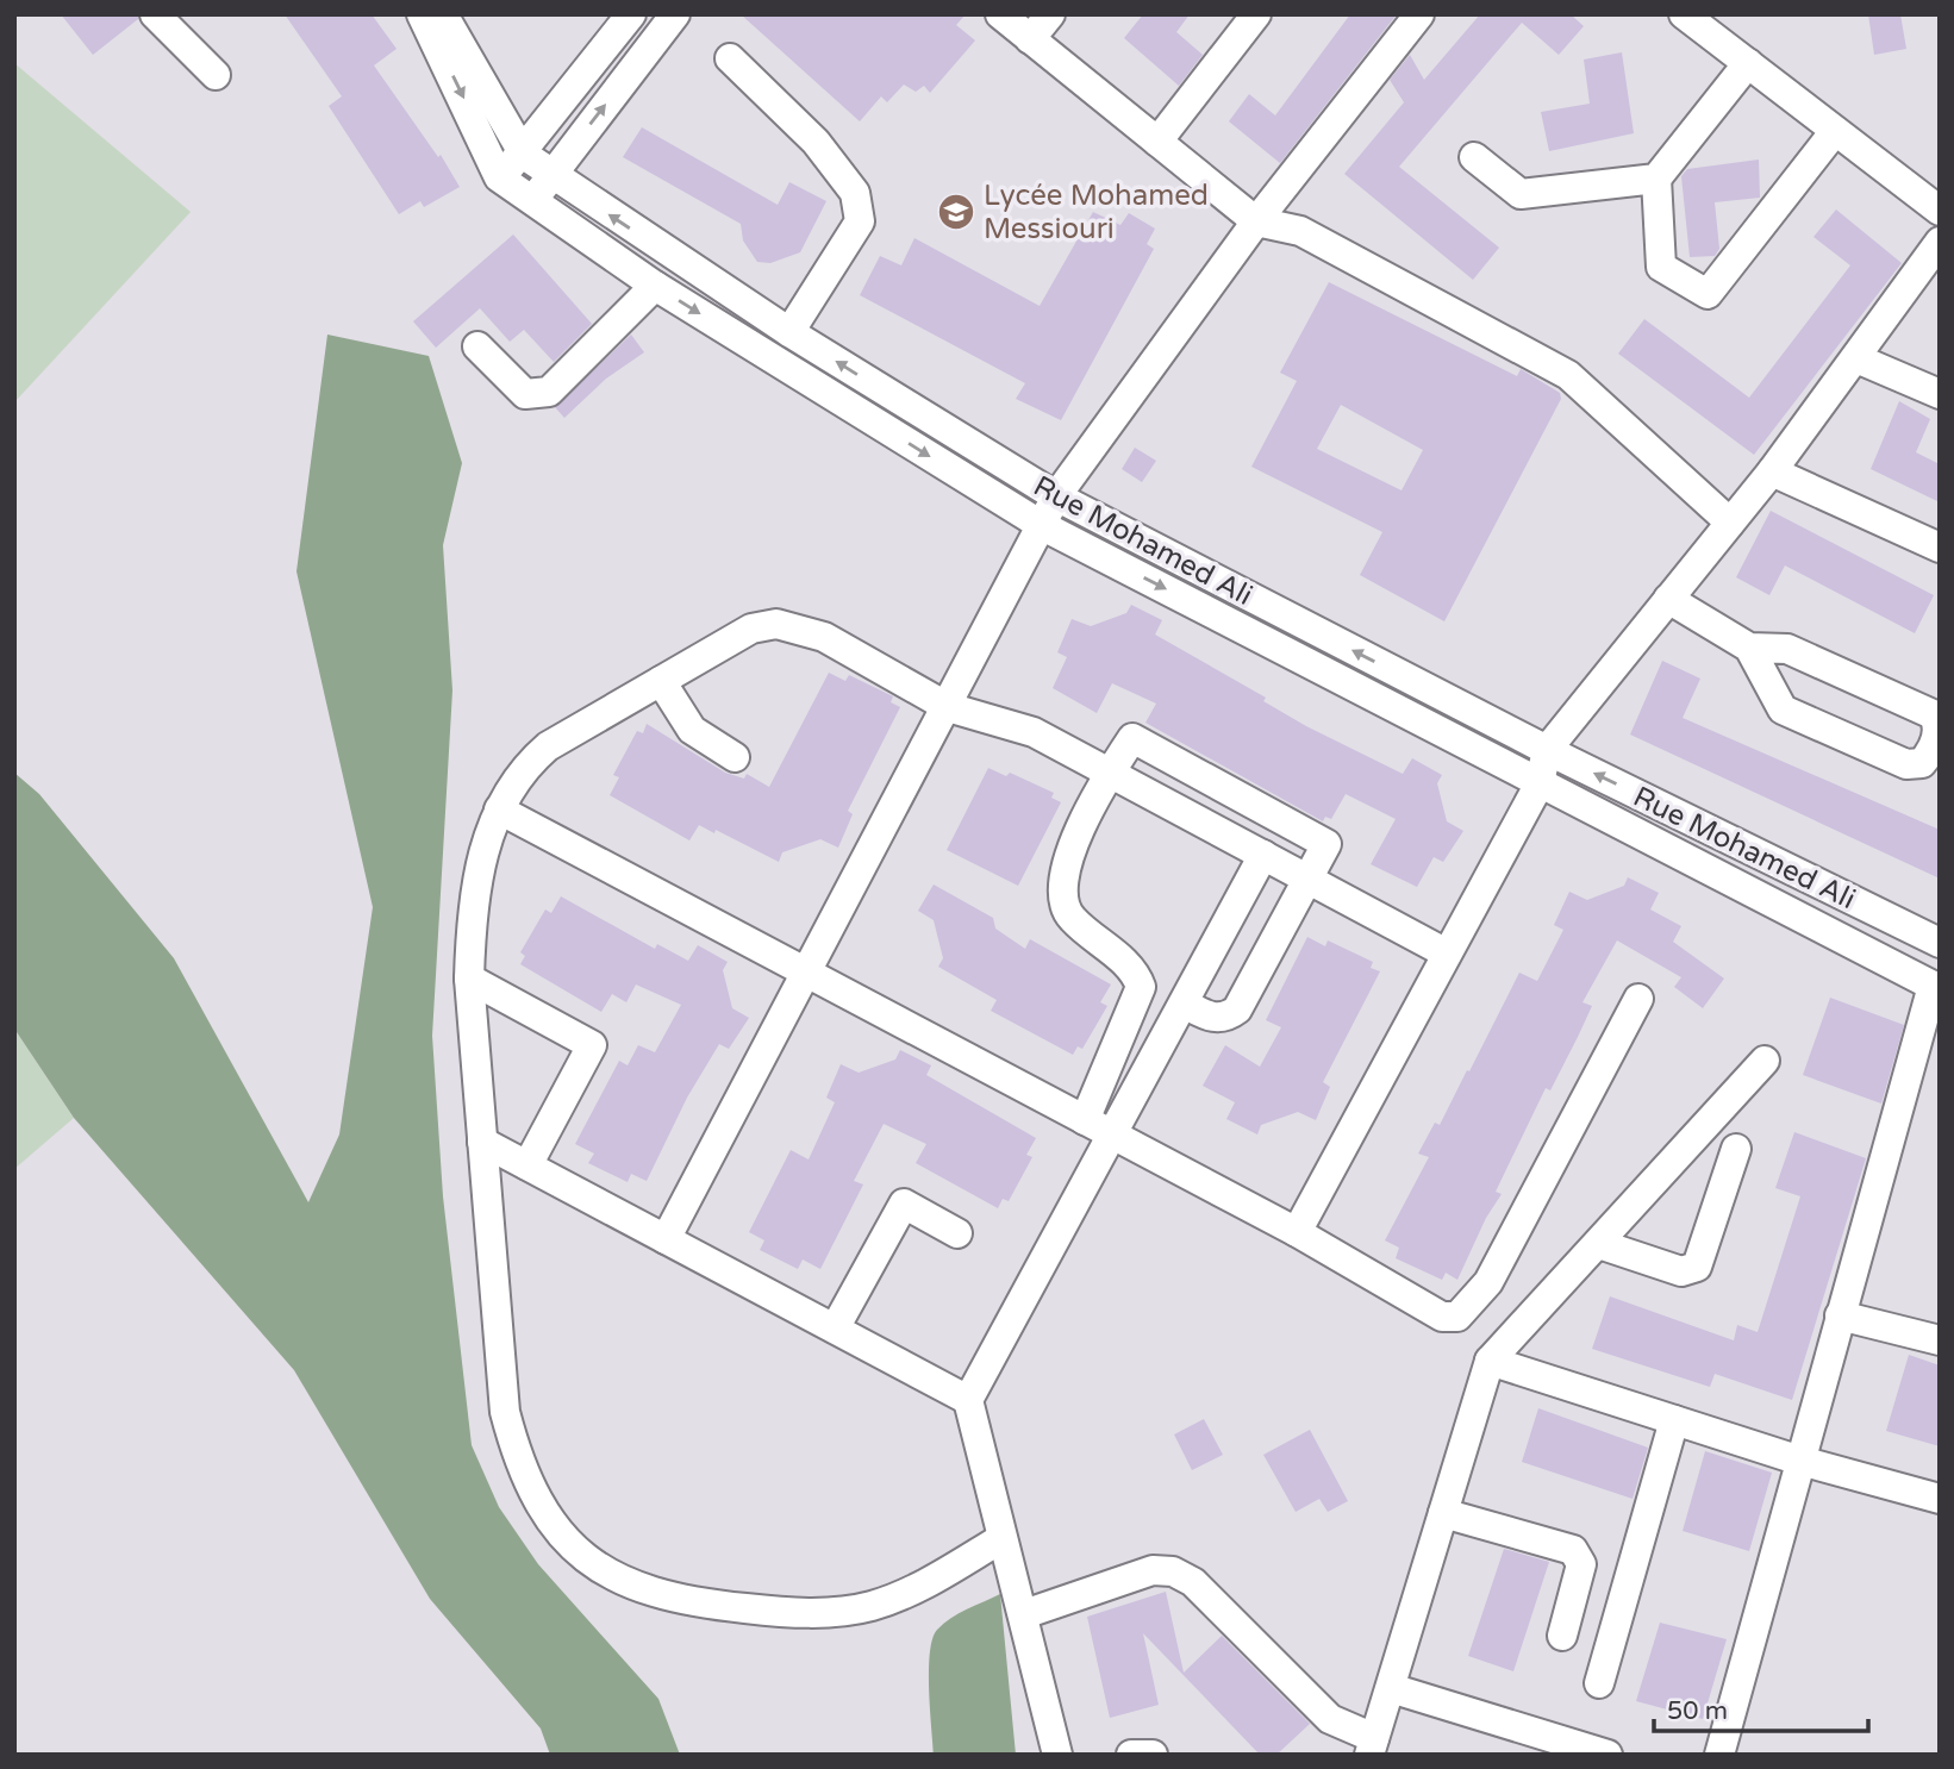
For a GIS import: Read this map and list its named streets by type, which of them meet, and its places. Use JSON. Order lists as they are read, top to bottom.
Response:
{
  "streets": {
    "street": ["Rue Mohamed Ali"]
  },
  "places": {
    "school or university": ["Lycée Mohamed Messiouri"]
  },
  "scale_bar": "50 m"
}
